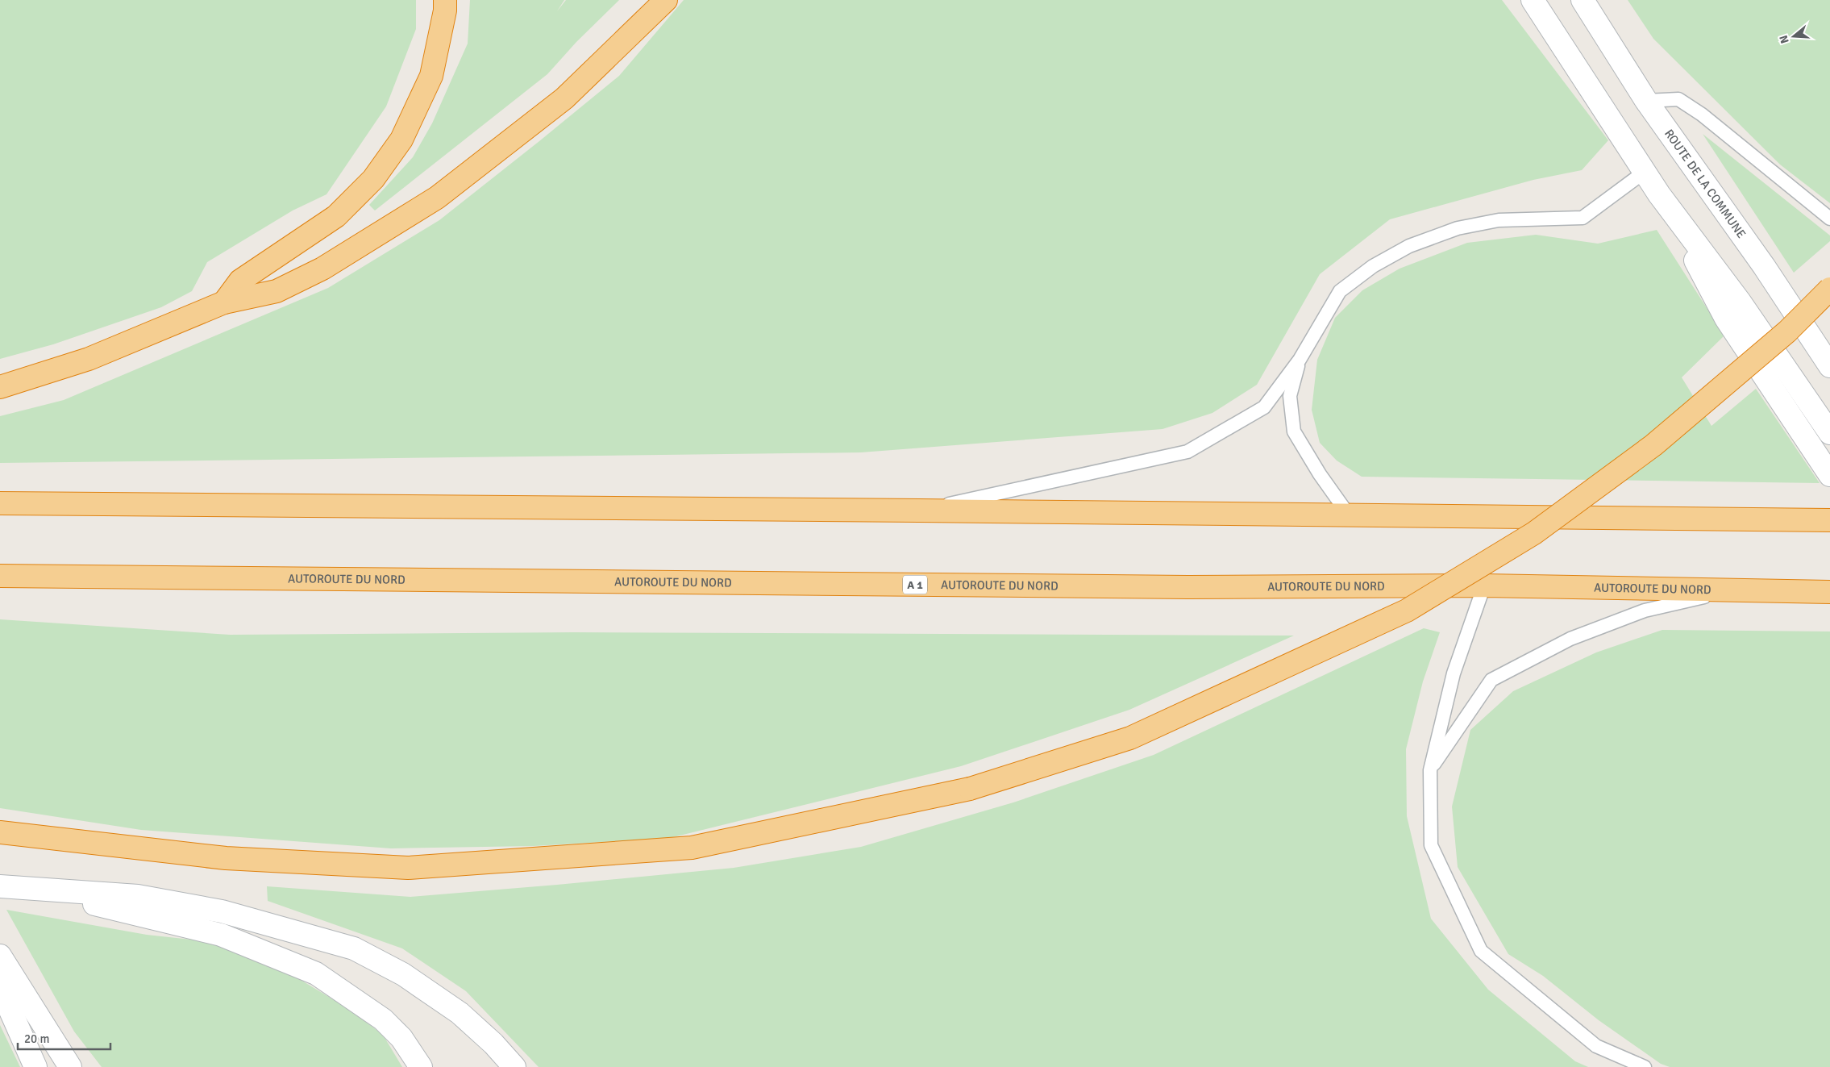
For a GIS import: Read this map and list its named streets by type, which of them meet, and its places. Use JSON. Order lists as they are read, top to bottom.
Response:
{
  "streets": {
    "highway": ["AUTOROUTE DU NORD", "A 1"],
    "main road": ["ROUTE DE LA COMMUNE"]
  },
  "scale_bar": "20 m",
  "north": "left"
}
